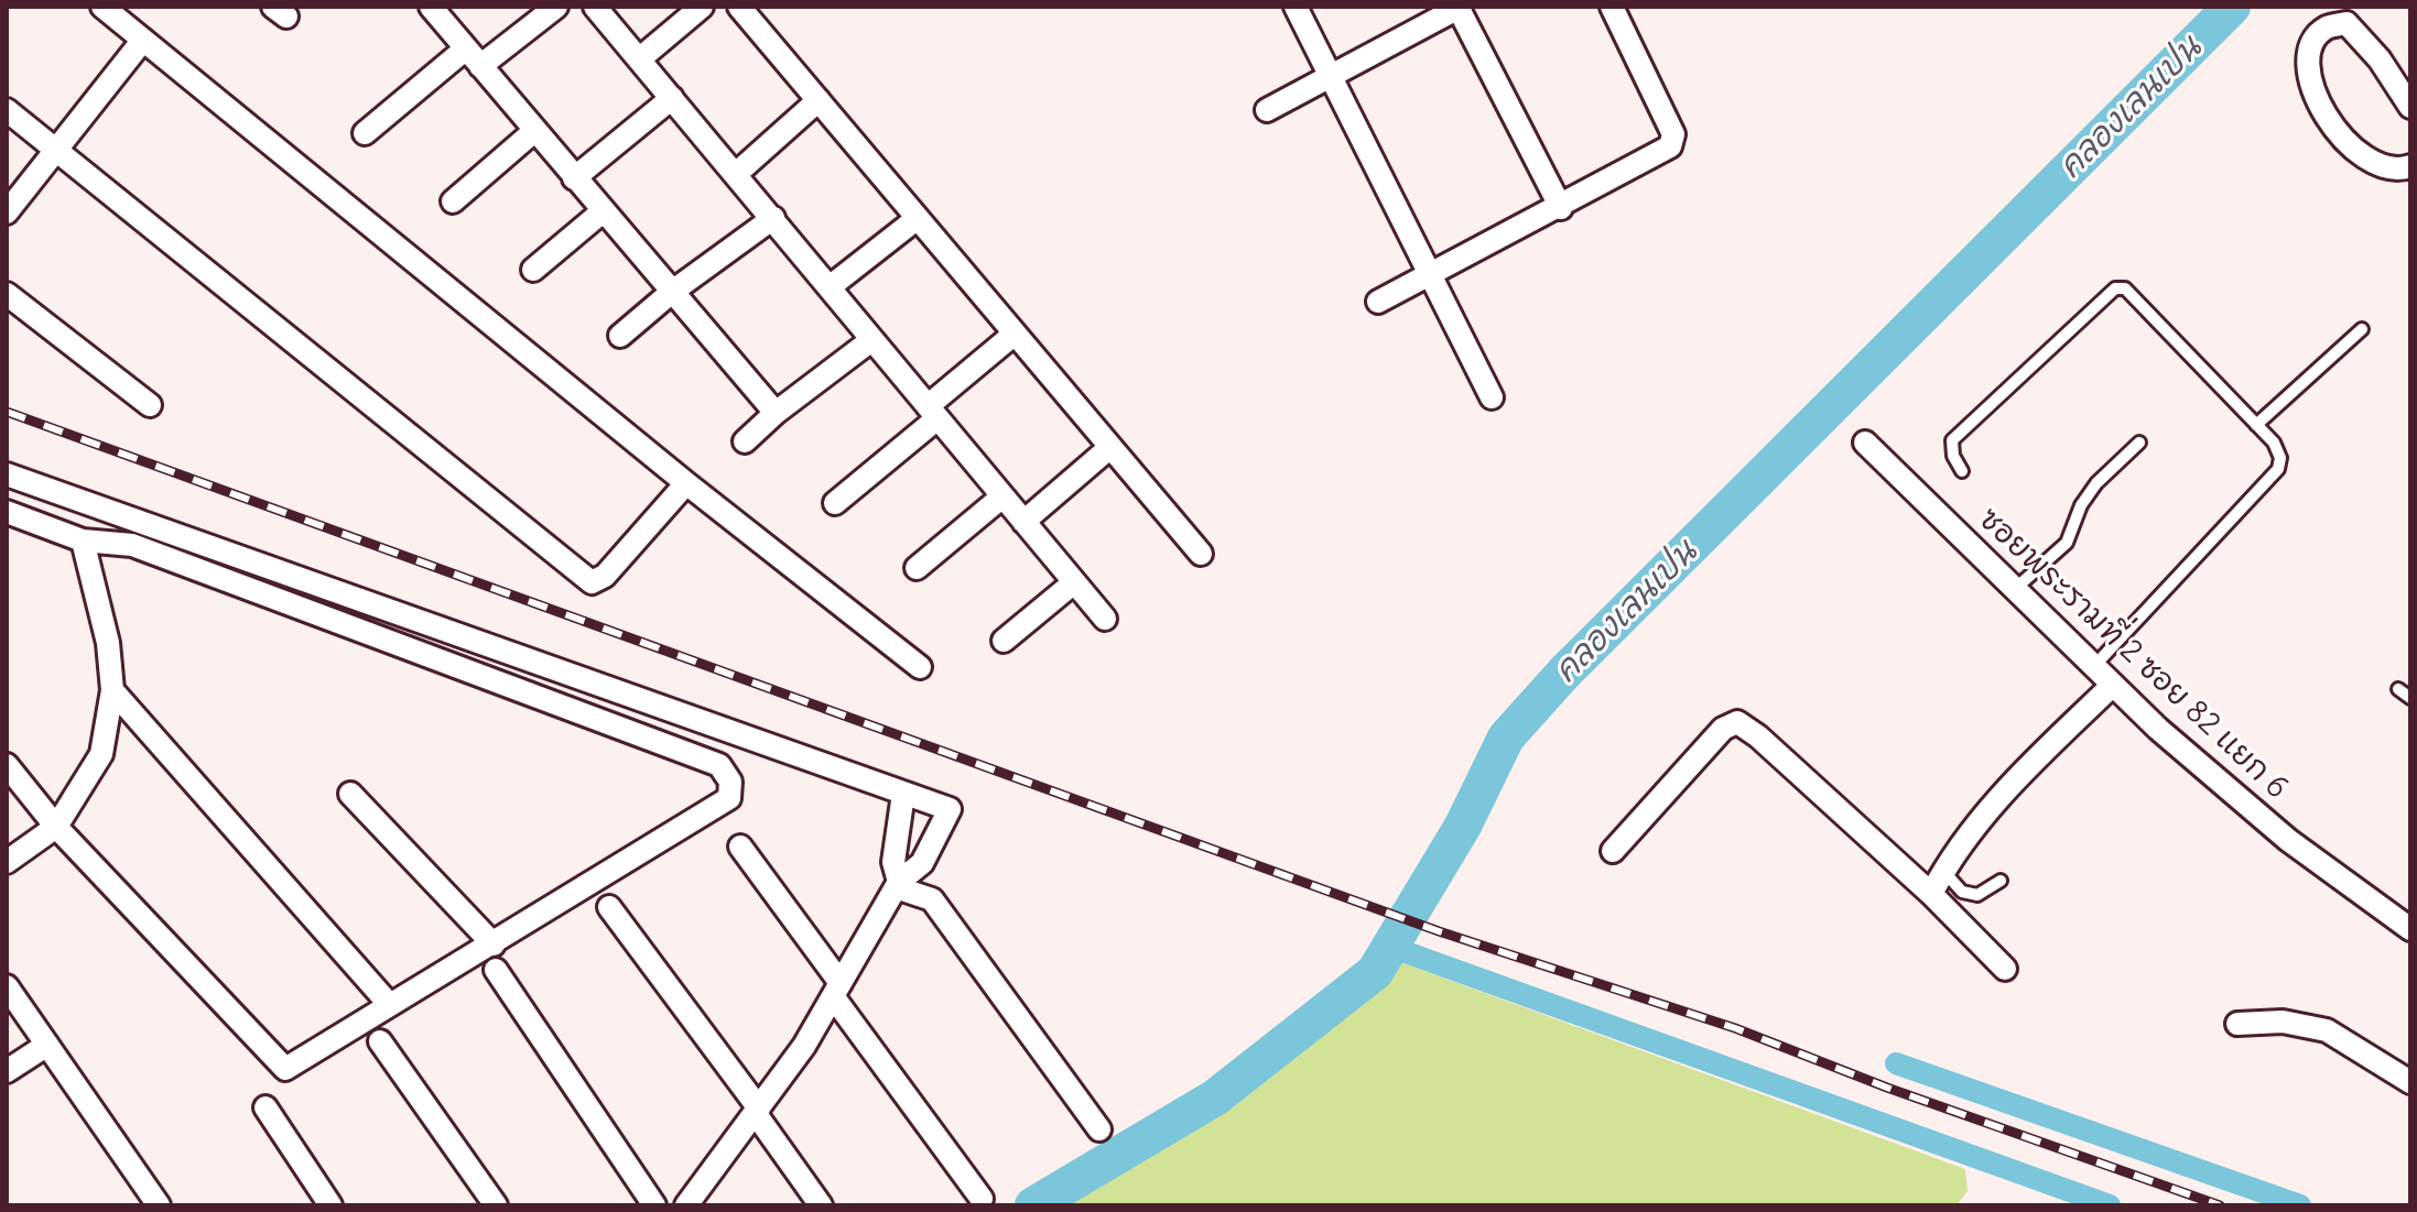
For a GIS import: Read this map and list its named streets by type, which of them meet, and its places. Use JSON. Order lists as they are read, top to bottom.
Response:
{
  "streets": {
    "street": ["ซอยพระรามที่ 2 ซอย 82 แยก 6"]
  },
  "water": ["คลองเลนเปน"]
}
